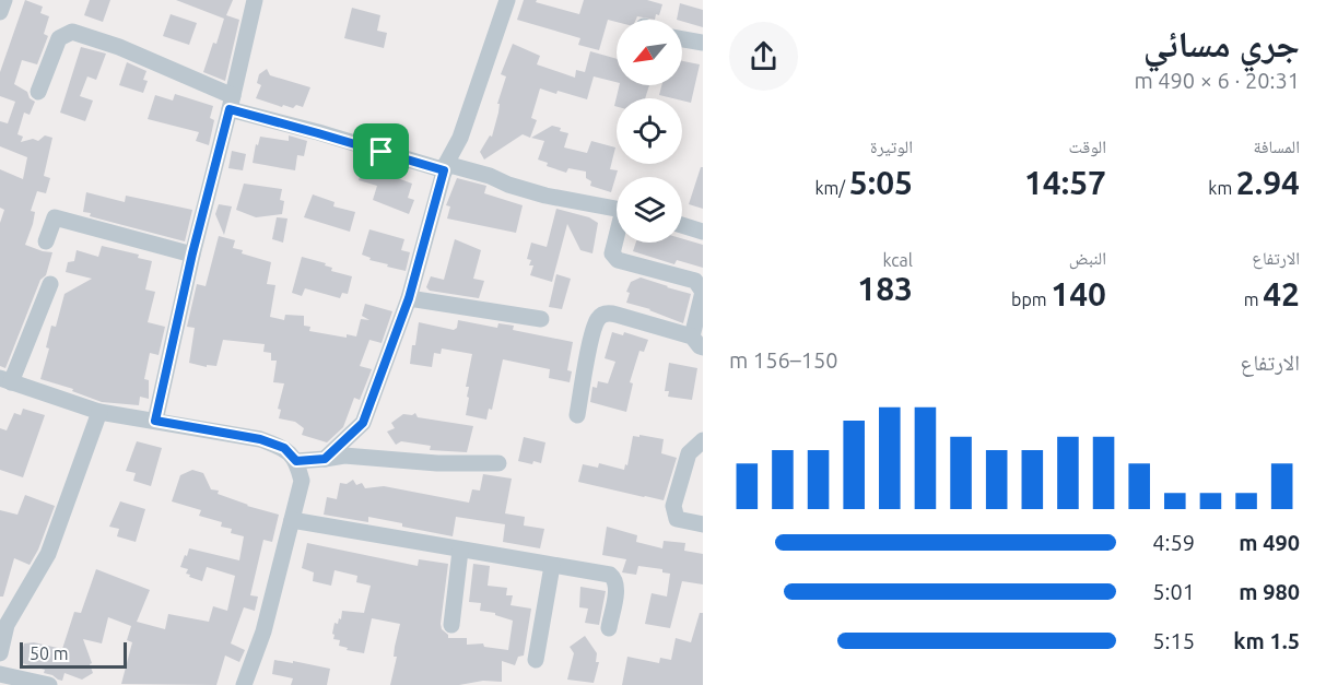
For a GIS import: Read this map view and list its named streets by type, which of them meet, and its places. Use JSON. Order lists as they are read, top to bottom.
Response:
{
  "scale_bar": "50 m",
  "north": "bottom left",
  "page": {
    "heading": ["جري مسائي", "20:31 · 6 × 490 m"],
    "stats": [
      ["المسافة", "2.94 km"],
      ["الوقت", "14:57"],
      ["الوتيرة", "5:05 /km"],
      ["الارتفاع", "42 m"],
      ["النبض", "140 bpm"],
      ["kcal", "183"]
    ],
    "chart": ["الارتفاع", "150–156 m"],
    "list": [
      {
        "name": "490 m",
        "note": "4:59"
      },
      {
        "name": "980 m",
        "note": "5:01"
      },
      {
        "name": "1.5 km",
        "note": "5:15"
      }
    ],
    "scale": "50 m"
  }
}
